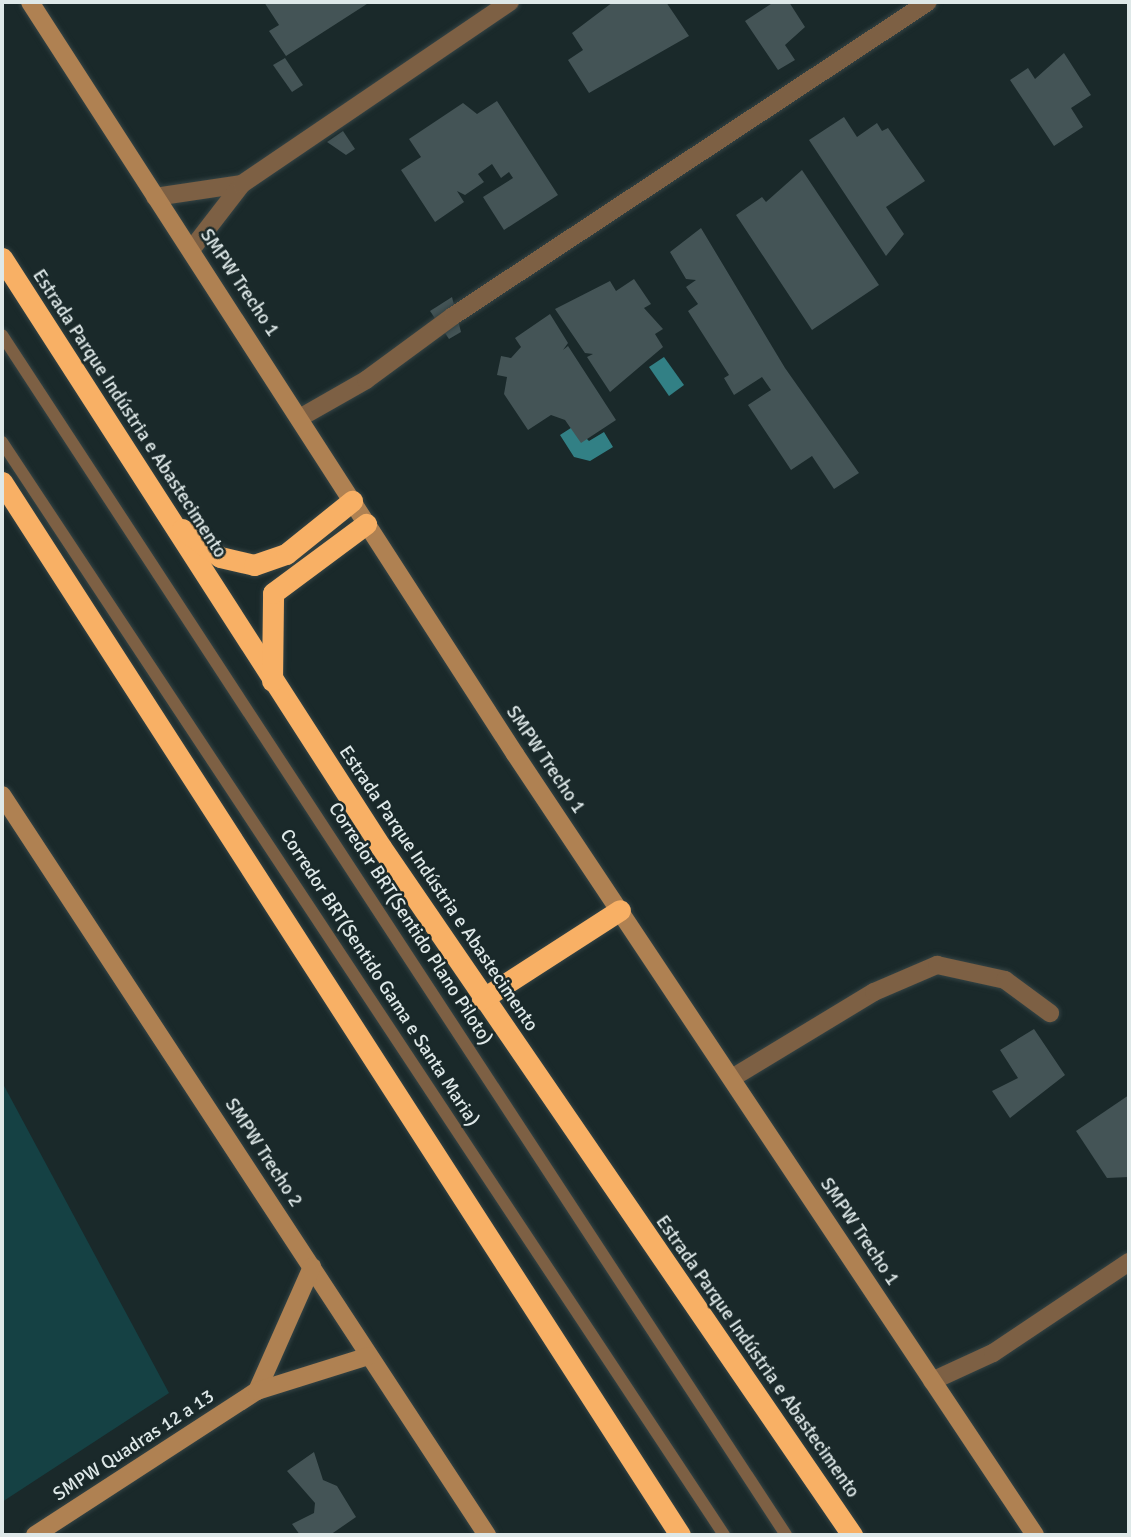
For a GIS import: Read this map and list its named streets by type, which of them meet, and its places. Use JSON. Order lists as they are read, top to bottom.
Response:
{
  "streets": {
    "highway": ["Estrada Parque Indústria e Abastecimento"],
    "street": ["SMPW Trecho 1", "SMPW Trecho 2", "SMPW Quadras 12 a 13"],
    "lane": ["Corredor BRT(Sentido Plano Piloto)", "Corredor BRT(Sentido Gama e Santa Maria)"]
  },
  "crossings": [
    ["SMPW Trecho 2", "SMPW Quadras 12 a 13"]
  ]
}
